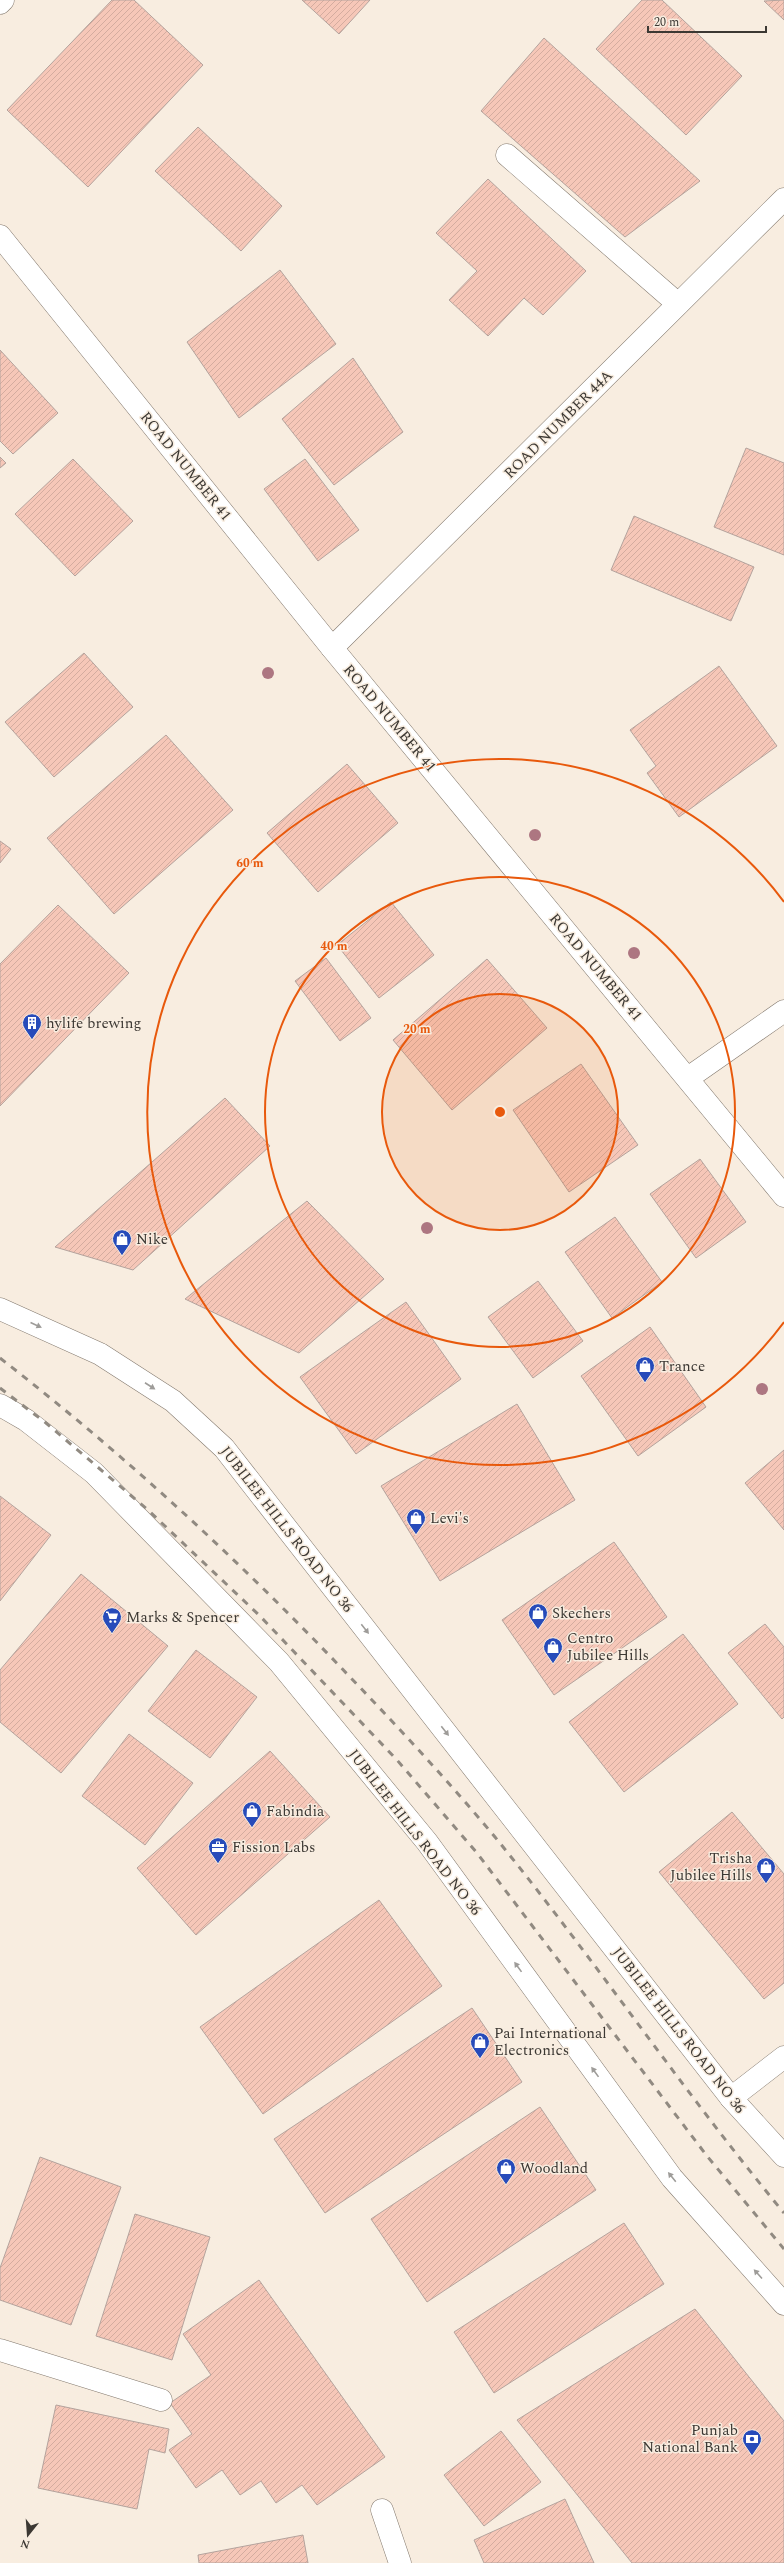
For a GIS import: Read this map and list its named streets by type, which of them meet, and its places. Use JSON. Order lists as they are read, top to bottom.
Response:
{
  "streets": {
    "main road": ["ROAD NUMBER 44A", "ROAD NUMBER 41", "JUBILEE HILLS ROAD NO 36"]
  },
  "crossings": [
    ["ROAD NUMBER 44A", "ROAD NUMBER 41"]
  ],
  "places": {
    "building": ["hylife brewing"],
    "shop": [
      "Nike",
      "Trance",
      "Levi's",
      "Skechers",
      "Centro Jubilee Hills",
      "Fabindia",
      "Trisha Jubilee Hills",
      "Pai International Electronics",
      "Woodland"
    ],
    "supermarket": ["Marks & Spencer"],
    "office": ["Fission Labs"],
    "bank": ["Punjab National Bank"]
  },
  "scale_bar": "20 m",
  "north": "bottom",
  "rings": ["60 m", "40 m", "20 m"]
}
